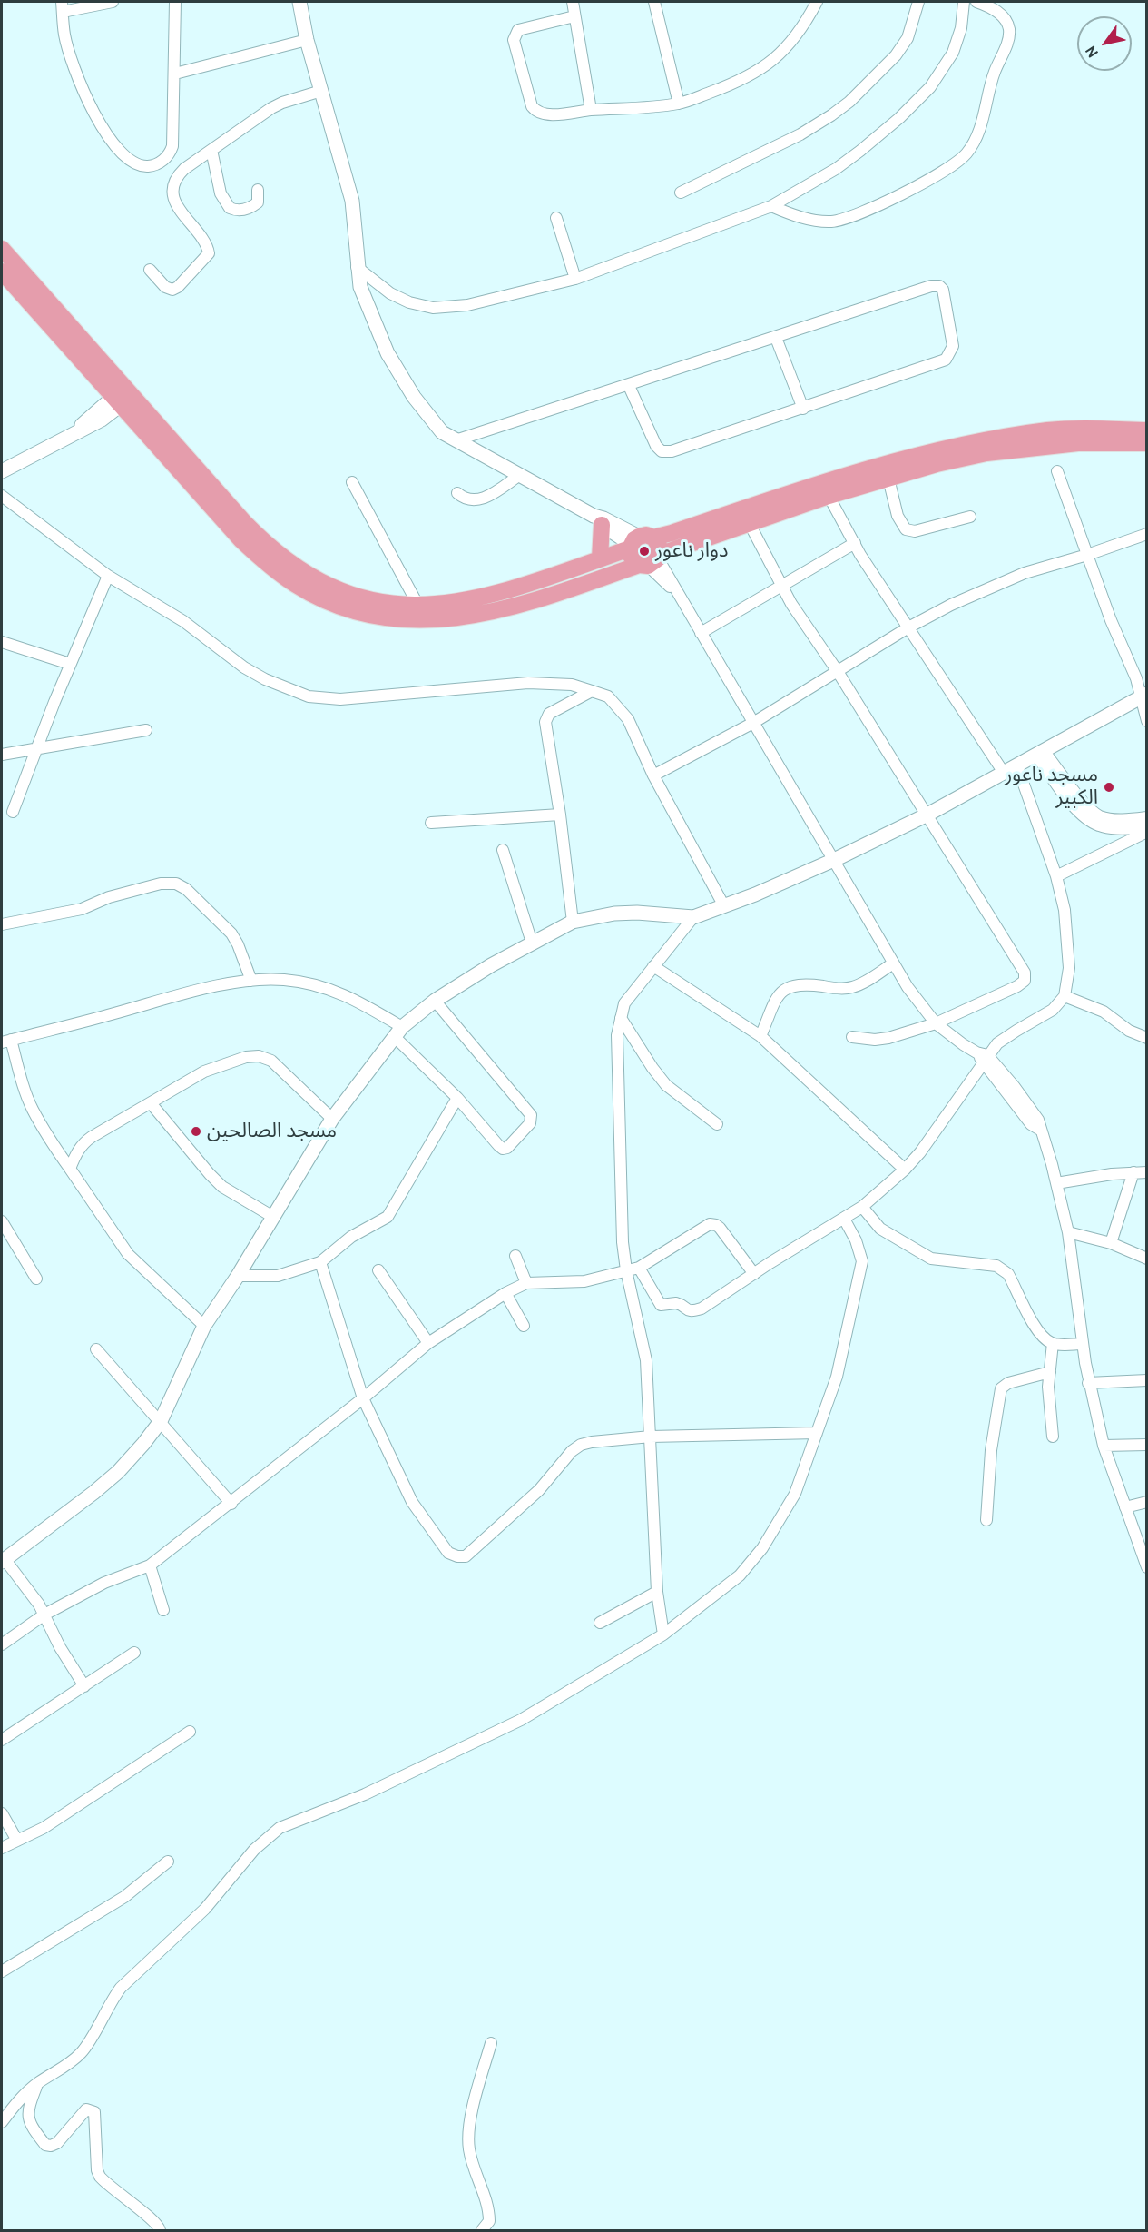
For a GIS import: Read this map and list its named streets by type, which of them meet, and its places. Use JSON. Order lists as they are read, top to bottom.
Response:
{
  "places": ["دوار ناعور", "مسجد ناعور الكبير", "مسجد الصالحين"],
  "north": "bottom left"
}
